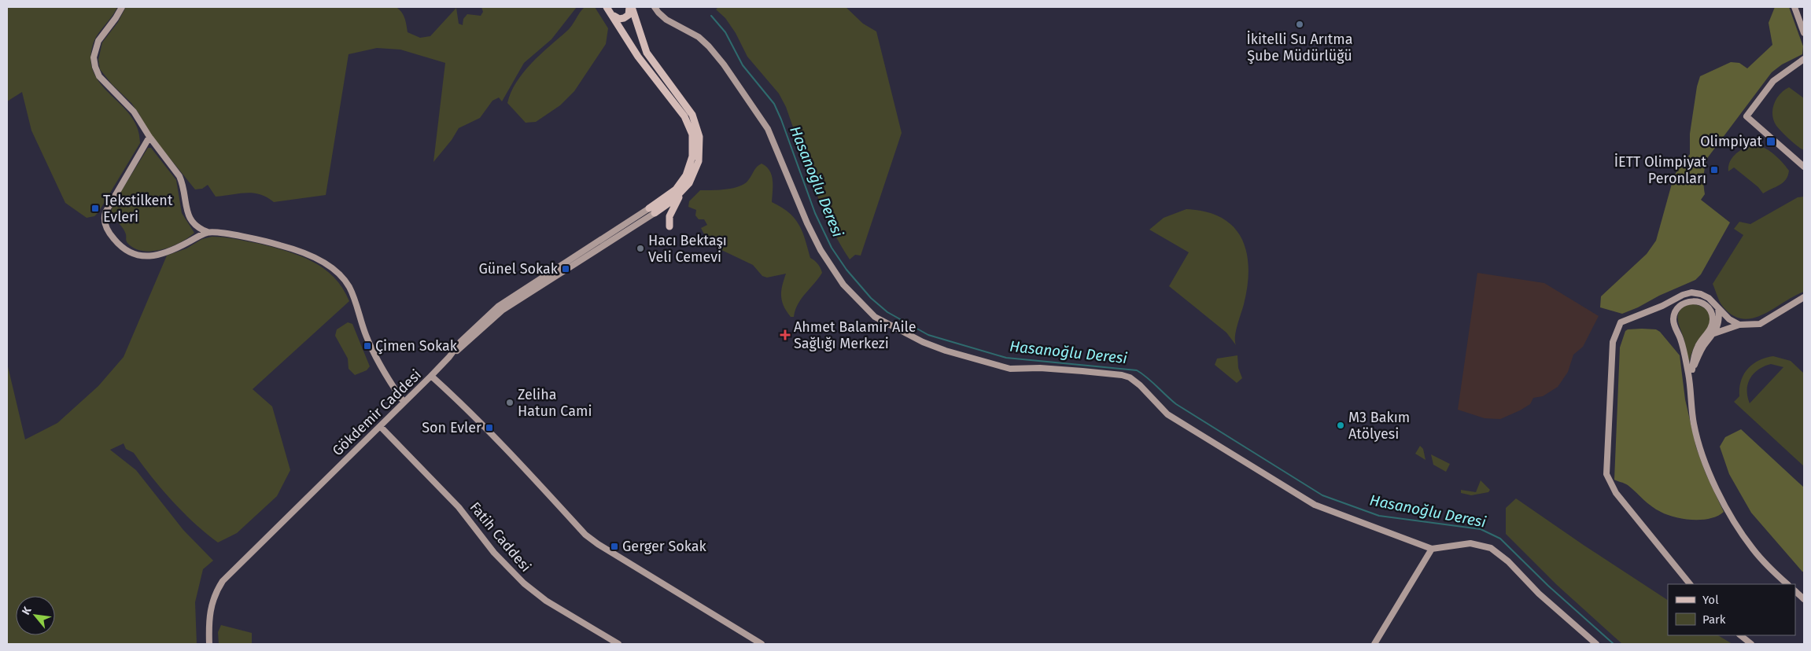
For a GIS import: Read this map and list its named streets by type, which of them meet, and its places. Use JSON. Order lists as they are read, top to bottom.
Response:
{
  "streets": {
    "street": ["Gökdemir Caddesi", "Fatih Caddesi"]
  },
  "crossings": [
    ["Gökdemir Caddesi", "Fatih Caddesi"]
  ],
  "water": ["Hasanoğlu Deresi"],
  "places": {
    "other": [
      "İkitelli Su Arıtma Şube Müdürlüğü",
      "Hacı Bektaşı Veli Cemevi",
      "Zeliha Hatun Cami",
      "M3 Bakım Atölyesi"
    ],
    "transit": [
      "Olimpiyat",
      "İETT Olimpiyat Peronları",
      "Tekstilkent Evleri",
      "Günel Sokak",
      "Çimen Sokak",
      "Son Evler",
      "Gerger Sokak"
    ],
    "health": ["Ahmet Balamir Aile Sağlığı Merkezi"]
  },
  "legend": ["Yol", "Park"],
  "north": "top left"
}
